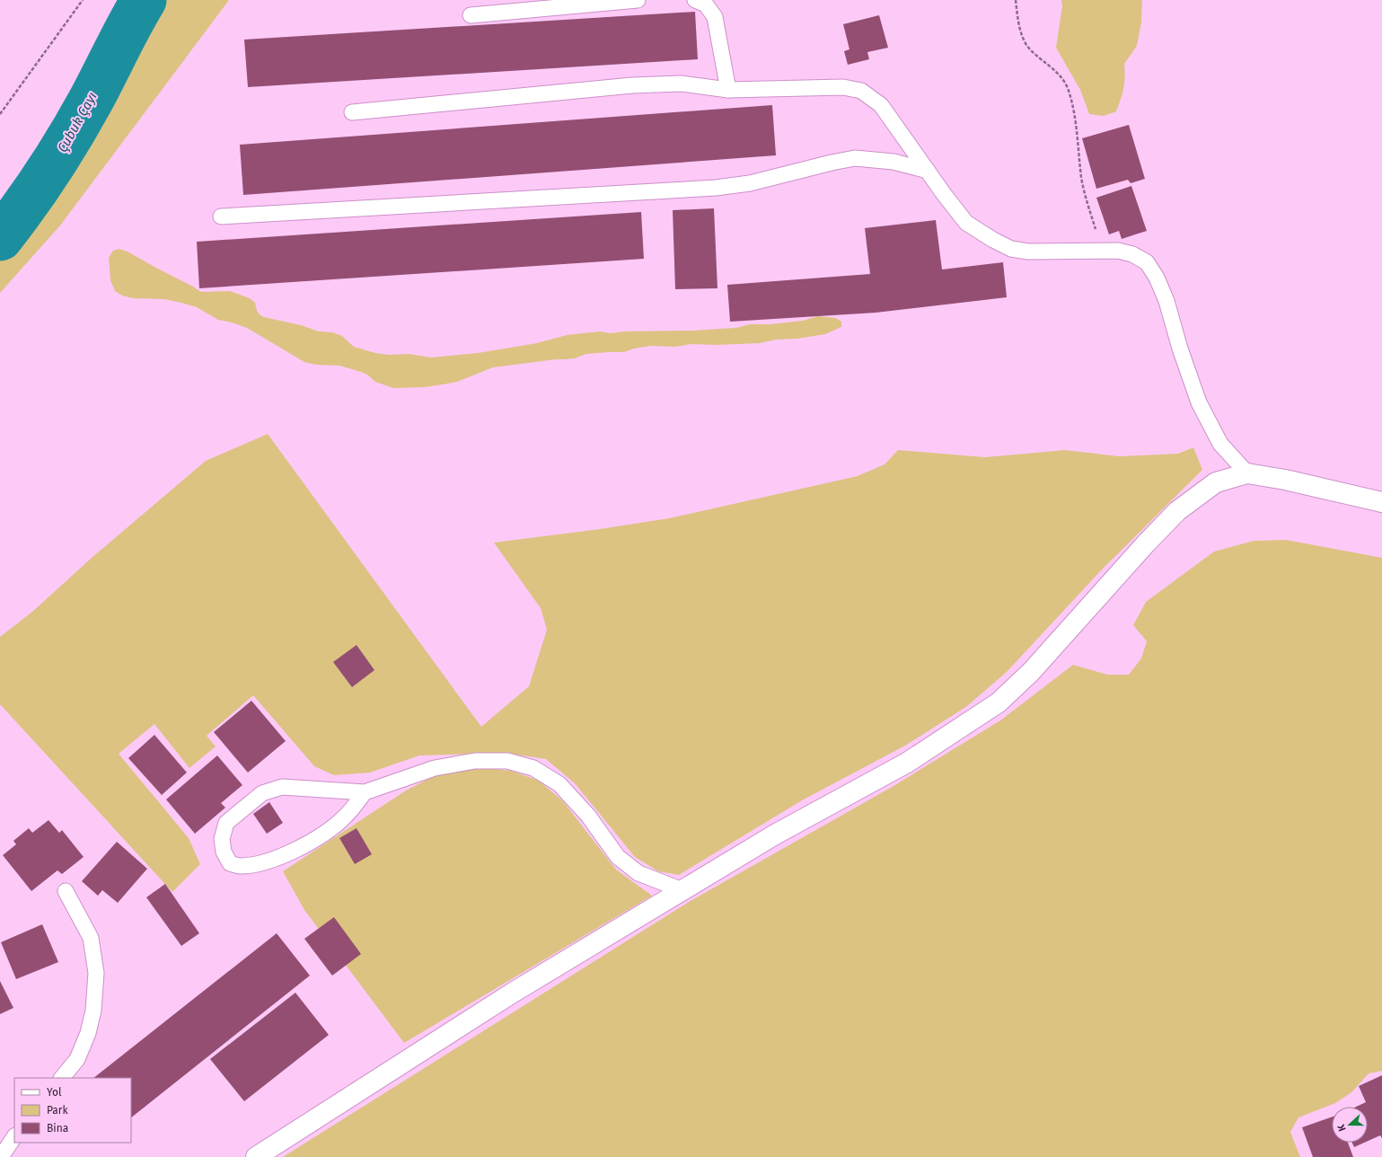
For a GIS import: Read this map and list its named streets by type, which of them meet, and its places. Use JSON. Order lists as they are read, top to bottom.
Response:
{
  "water": ["Çubuk Çayı"],
  "legend": ["Yol", "Park", "Bina"],
  "north": "left"
}
